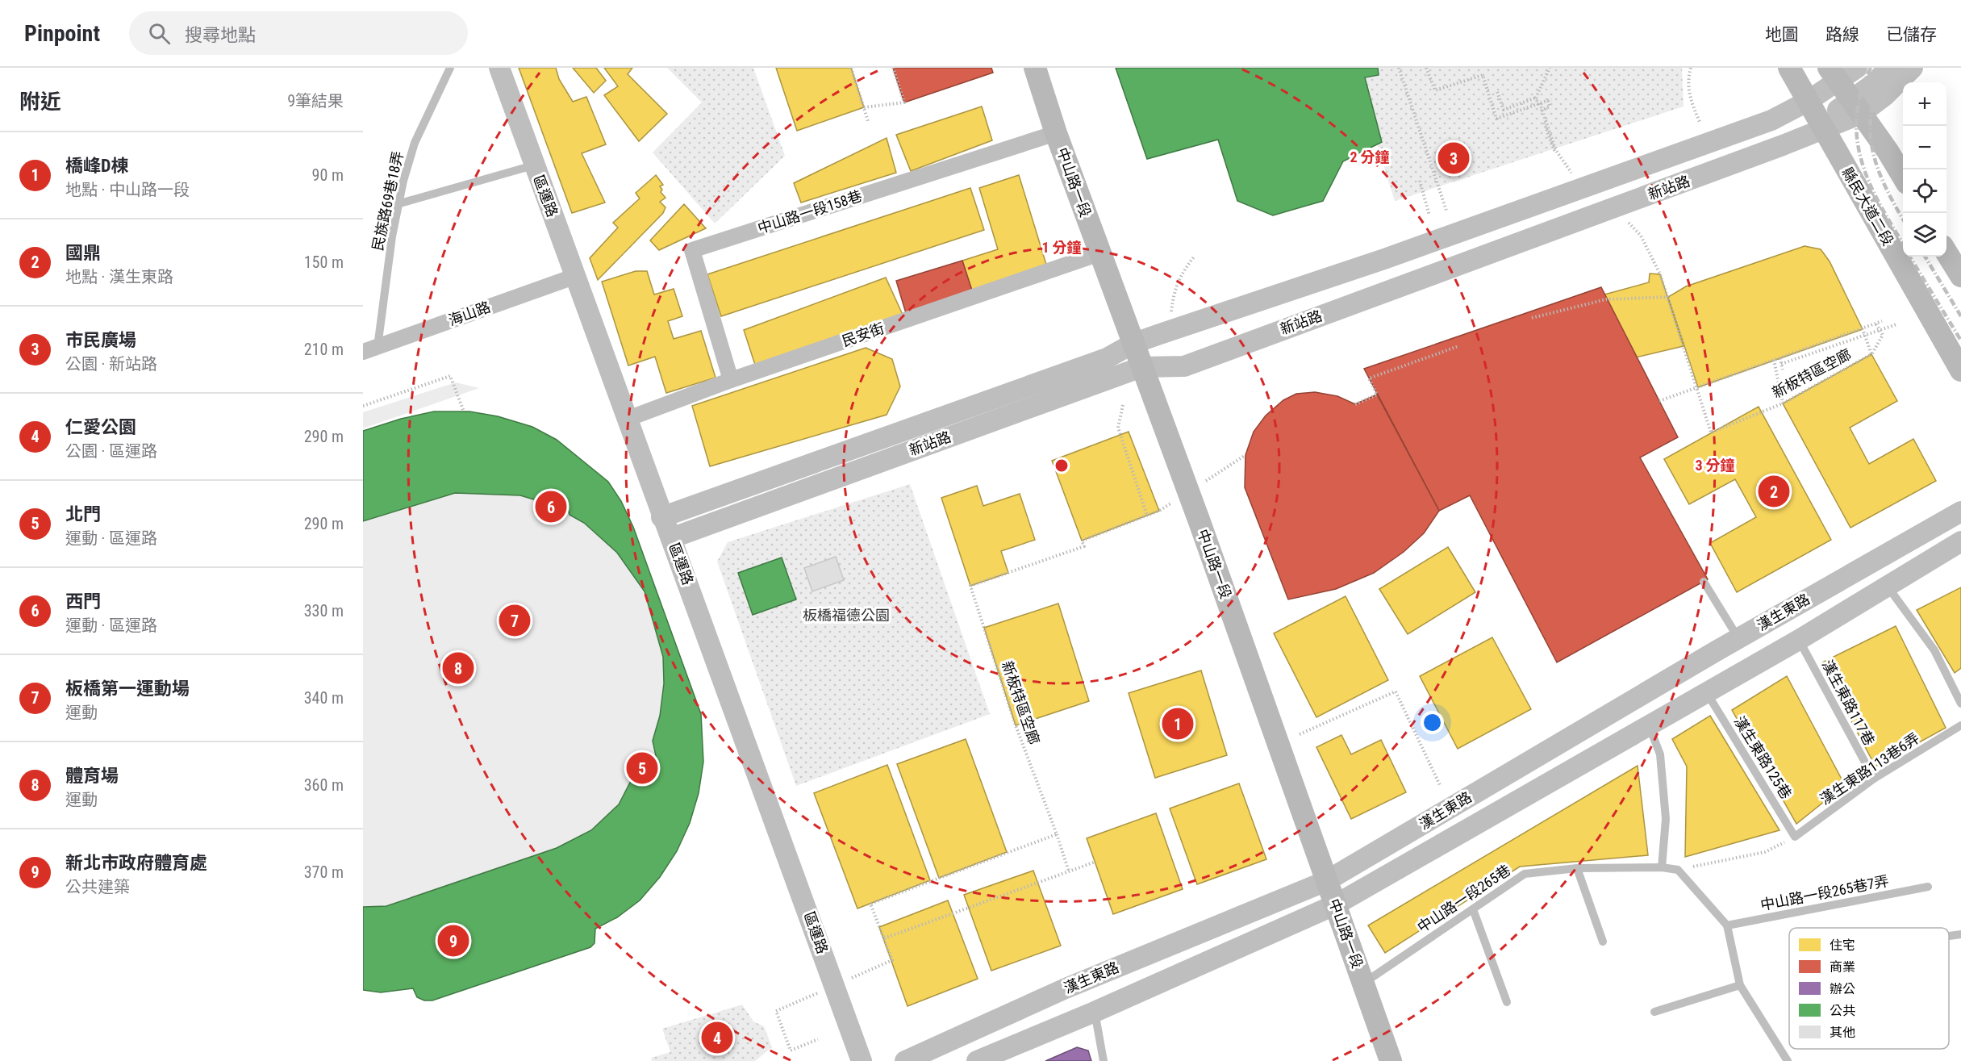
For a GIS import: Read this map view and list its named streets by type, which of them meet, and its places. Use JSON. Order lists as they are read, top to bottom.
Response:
{
  "streets": {
    "main road": ["中山路一段", "縣民大道二段"],
    "street": [
      "新站路",
      "區運路",
      "中山路一段158巷",
      "海山路",
      "民安街",
      "漢生東路"
    ],
    "lane": [
      "民族路69巷18弄",
      "漢生東路117巷",
      "漢生東路125巷",
      "漢生東路113巷6弄",
      "中山路一段265巷7弄",
      "中山路一段265巷"
    ],
    "path": ["新板特區空廊"]
  },
  "crossings": [
    ["中山路一段", "新站路"],
    ["中山路一段", "中山路一段158巷"],
    ["中山路一段", "民安街"],
    ["中山路一段", "漢生東路"],
    ["中山路一段", "中山路一段265巷"],
    ["新站路", "區運路"],
    ["新站路", "縣民大道二段"],
    ["區運路", "海山路"],
    ["區運路", "民安街"],
    ["民族路69巷18弄", "海山路"],
    ["中山路一段158巷", "民安街"],
    ["漢生東路", "漢生東路117巷"],
    ["漢生東路", "漢生東路125巷"],
    ["漢生東路117巷", "漢生東路113巷6弄"],
    ["漢生東路125巷", "漢生東路113巷6弄"]
  ],
  "parks": ["板橋福德公園"],
  "legend": [
    "住宅",
    "商業",
    "辦公",
    "公共",
    "其他"
  ],
  "page": {
    "header": "Pinpoint",
    "search": "搜尋地點",
    "nav": ["地圖", "路線", "已儲存"],
    "heading": ["附近", "9筆結果"],
    "map_buttons": ["+", "−"],
    "list": [
      {
        "mark": "1",
        "name": "橋峰D棟",
        "note": "地點 · 中山路一段",
        "value": "90 m"
      },
      {
        "mark": "2",
        "name": "國鼎",
        "note": "地點 · 漢生東路",
        "value": "150 m"
      },
      {
        "mark": "3",
        "name": "市民廣場",
        "note": "公園 · 新站路",
        "value": "210 m"
      },
      {
        "mark": "4",
        "name": "仁愛公園",
        "note": "公園 · 區運路",
        "value": "290 m"
      },
      {
        "mark": "5",
        "name": "北門",
        "note": "運動 · 區運路",
        "value": "290 m"
      },
      {
        "mark": "6",
        "name": "西門",
        "note": "運動 · 區運路",
        "value": "330 m"
      },
      {
        "mark": "7",
        "name": "板橋第一運動場",
        "note": "運動",
        "value": "340 m"
      },
      {
        "mark": "8",
        "name": "體育場",
        "note": "運動",
        "value": "360 m"
      },
      {
        "mark": "9",
        "name": "新北市政府體育處",
        "note": "公共建築",
        "value": "370 m"
      }
    ],
    "pins": [
      "3",
      "2",
      "6",
      "7",
      "8",
      "1",
      "5",
      "9",
      "4"
    ]
  },
  "rings": ["2 分鐘", "1 分鐘", "3 分鐘"]
}
